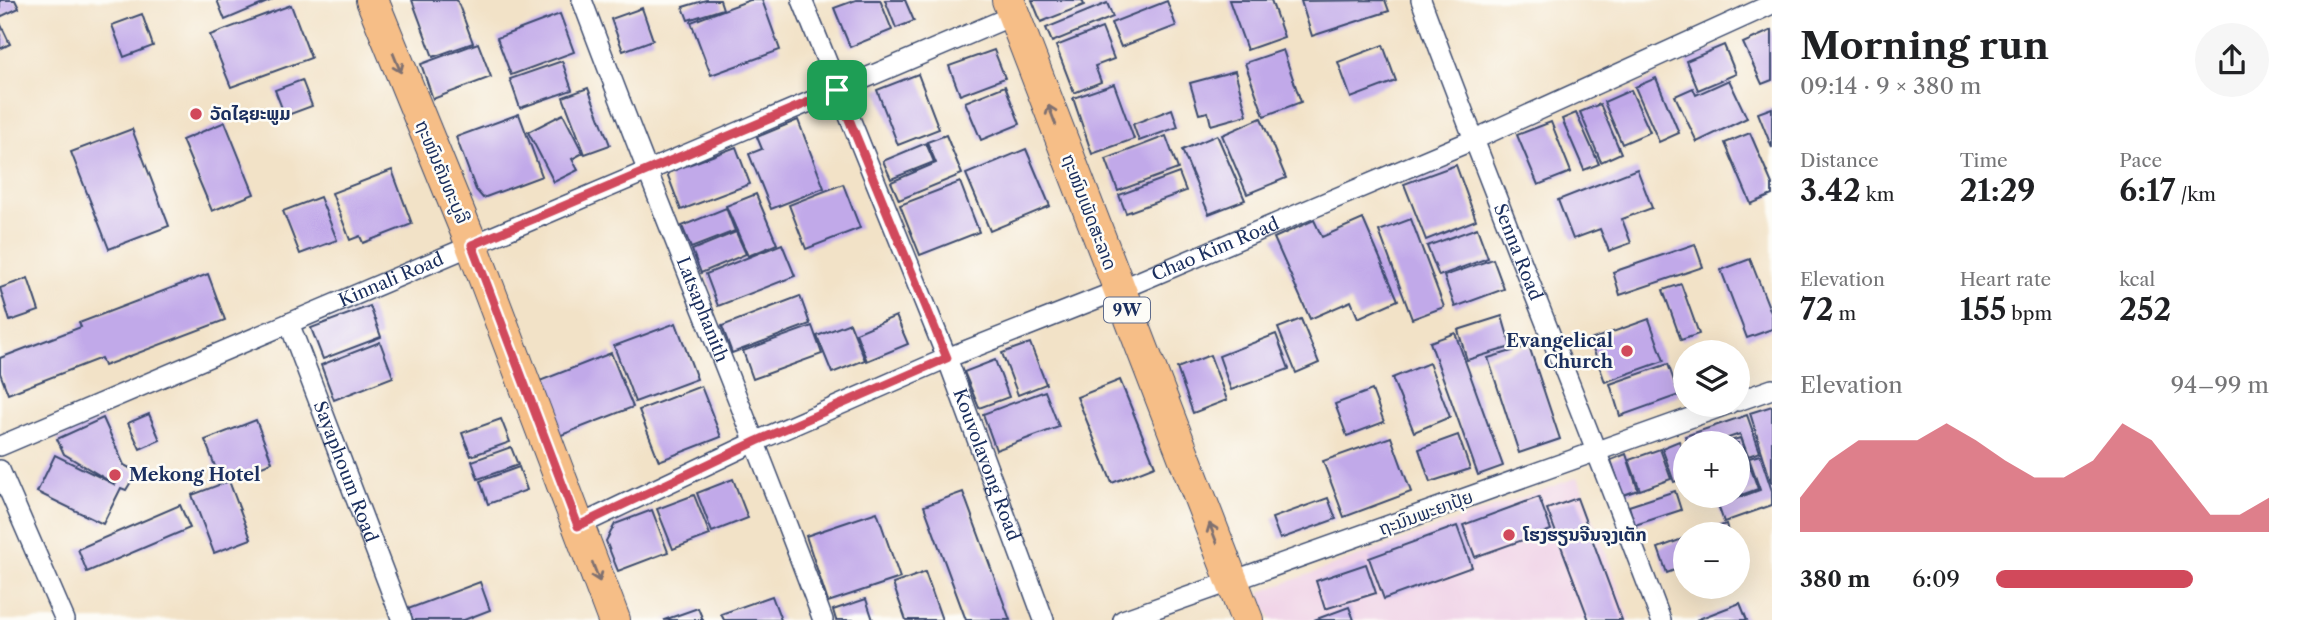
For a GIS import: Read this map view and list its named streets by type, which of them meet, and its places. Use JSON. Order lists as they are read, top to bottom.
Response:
{
  "streets": {
    "main road": ["ຖະໜົນຄັນທະບູລີ", "ຖະໜົນເພັດສະລາດ", "9W"],
    "street": [
      "Chao Kim Road",
      "Senna Road",
      "Kinnali Road",
      "Latsaphanith",
      "Kouvolavong Road",
      "Sayaphoum Road",
      "ຖະນົນພະຍາປຸ້ຍ"
    ]
  },
  "crossings": [
    ["ຖະໜົນຄັນທະບູລີ", "Chao Kim Road"],
    ["ຖະໜົນຄັນທະບູລີ", "Kinnali Road"],
    ["ຖະໜົນເພັດສະລາດ", "Chao Kim Road"],
    ["ຖະໜົນເພັດສະລາດ", "Kinnali Road"],
    ["ຖະໜົນເພັດສະລາດ", "ຖະນົນພະຍາປຸ້ຍ"],
    ["Chao Kim Road", "Senna Road"],
    ["Chao Kim Road", "Latsaphanith"],
    ["Chao Kim Road", "Kouvolavong Road"],
    ["Senna Road", "ຖະນົນພະຍາປຸ້ຍ"],
    ["Kinnali Road", "Latsaphanith"],
    ["Kinnali Road", "Kouvolavong Road"],
    ["Kinnali Road", "Sayaphoum Road"]
  ],
  "one_way": ["ຖະໜົນຄັນທະບູລີ", "ຖະໜົນເພັດສະລາດ"],
  "places": [
    "ວັດໄຊຍະພູມ",
    "Evangelical Church",
    "Mekong Hotel",
    "ໂຮງຮຽນຈີນຈຸງເຕັກ"
  ],
  "page": {
    "heading": ["Morning run", "09:14 · 9 × 380 m"],
    "stats": [
      ["Distance", "3.42 km"],
      ["Time", "21:29"],
      ["Pace", "6:17 /km"],
      ["Elevation", "72 m"],
      ["Heart rate", "155 bpm"],
      ["kcal", "252"]
    ],
    "map_buttons": ["+", "−"],
    "chart": ["Elevation", "94–99 m"],
    "list": [
      {
        "name": "380 m",
        "note": "6:09"
      }
    ]
  }
}
